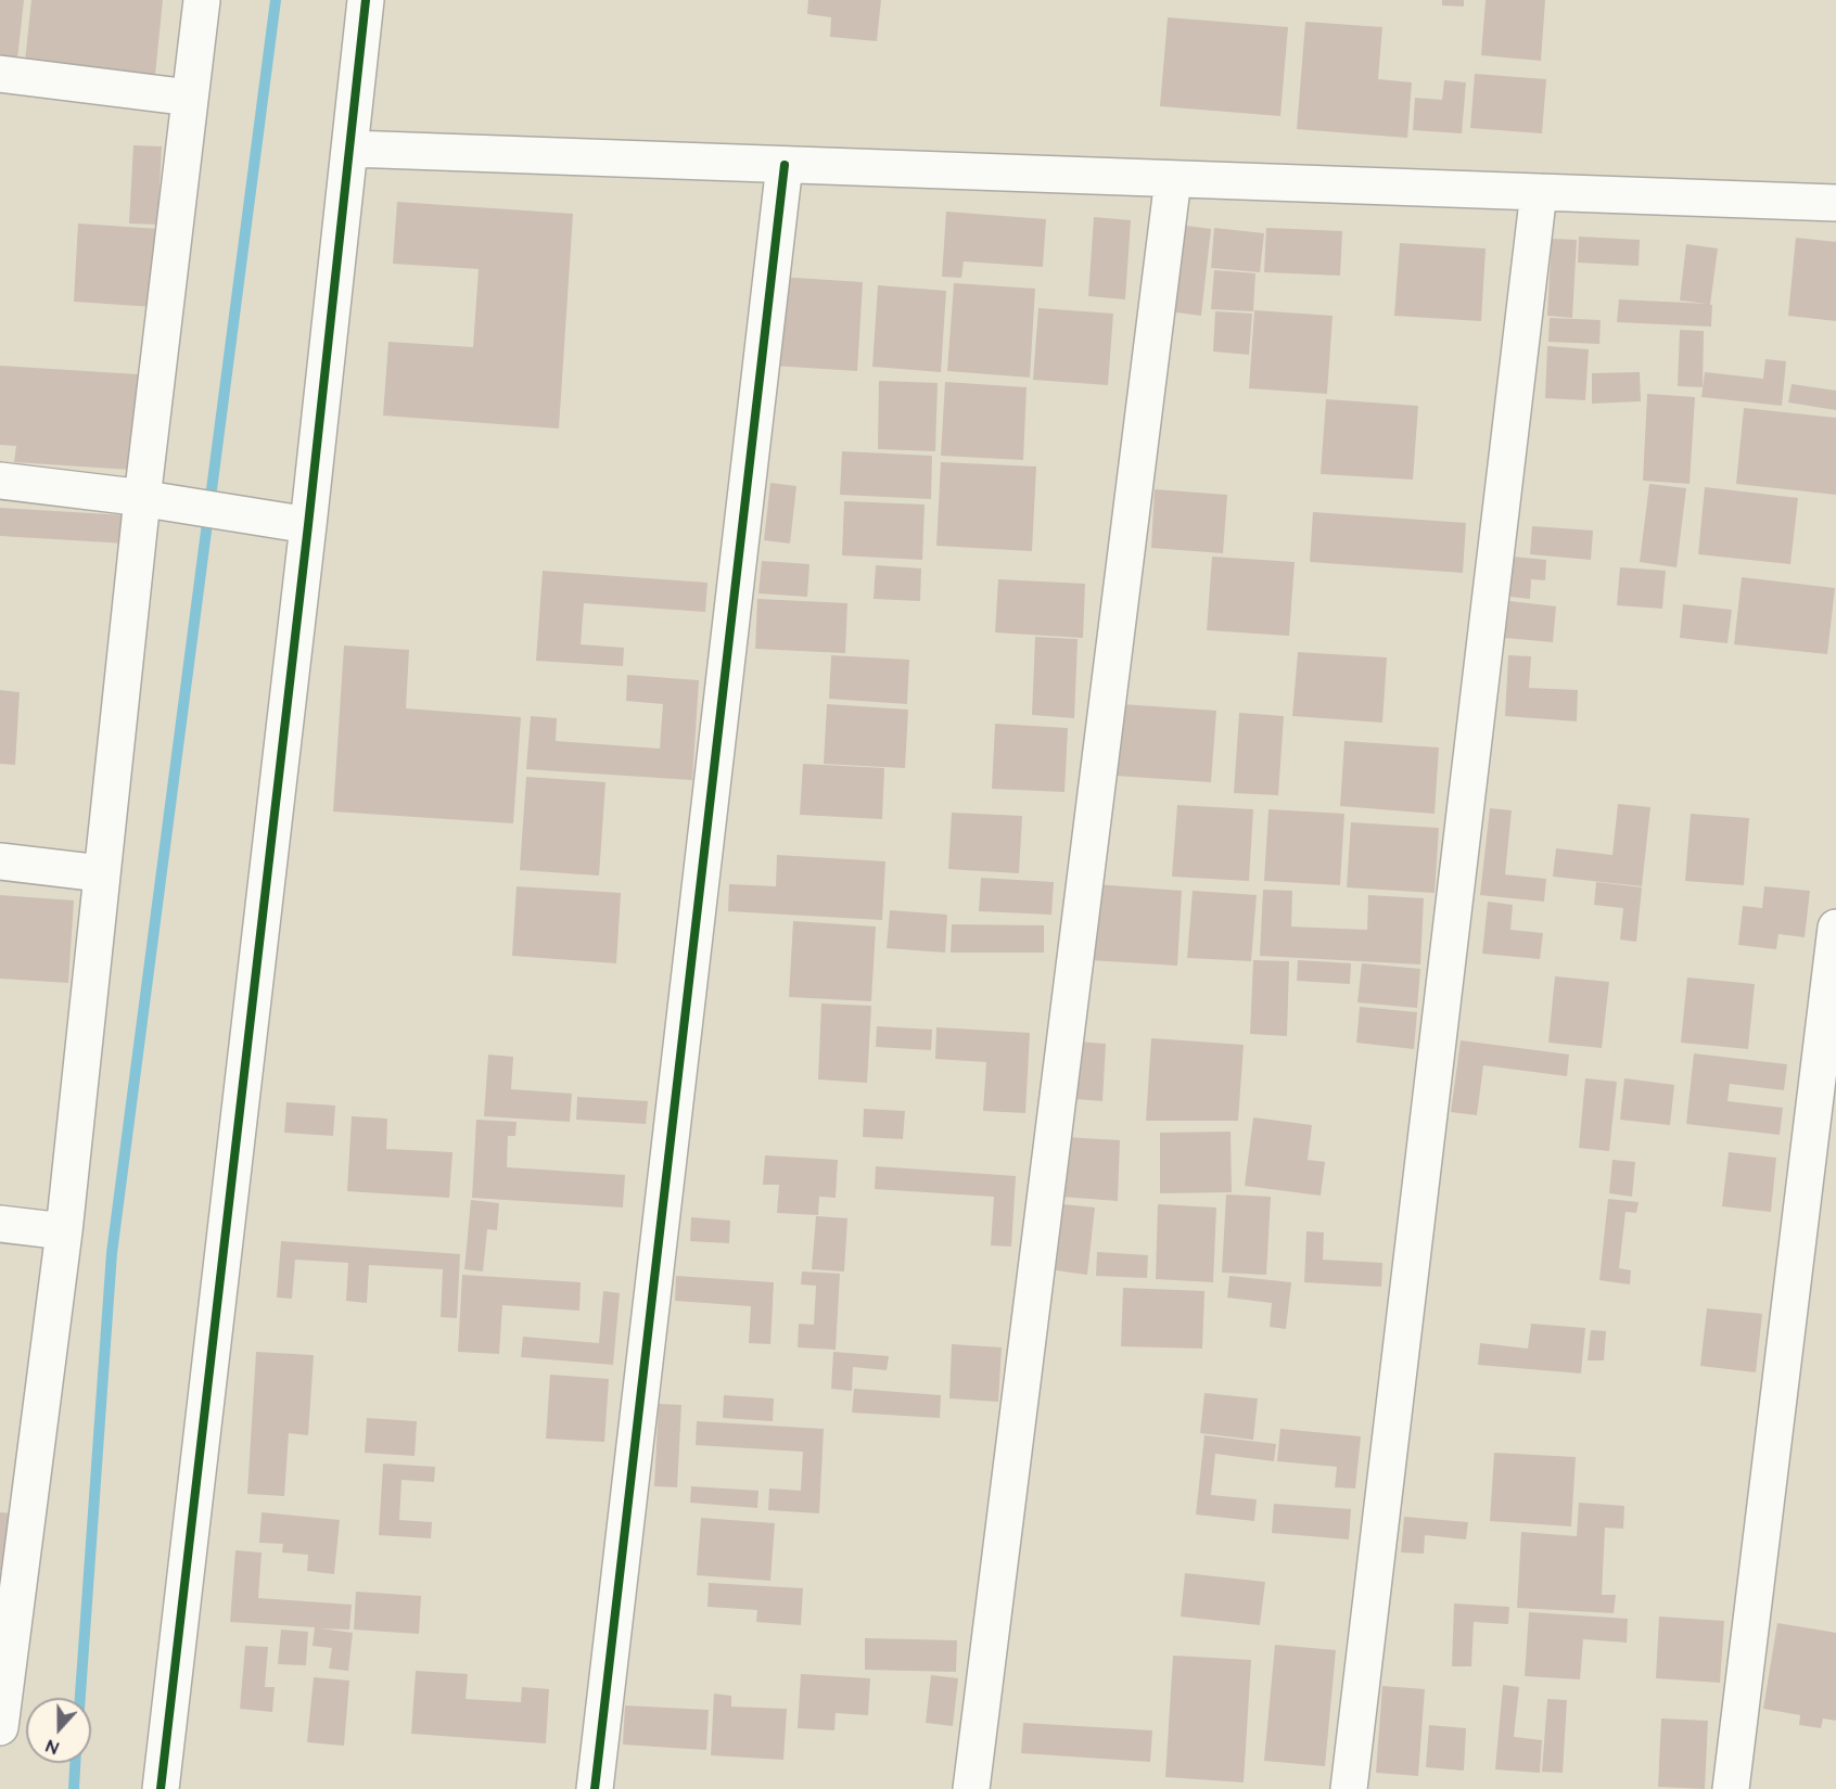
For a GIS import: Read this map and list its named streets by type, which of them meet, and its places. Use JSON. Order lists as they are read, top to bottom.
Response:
{
  "north": "bottom"
}
